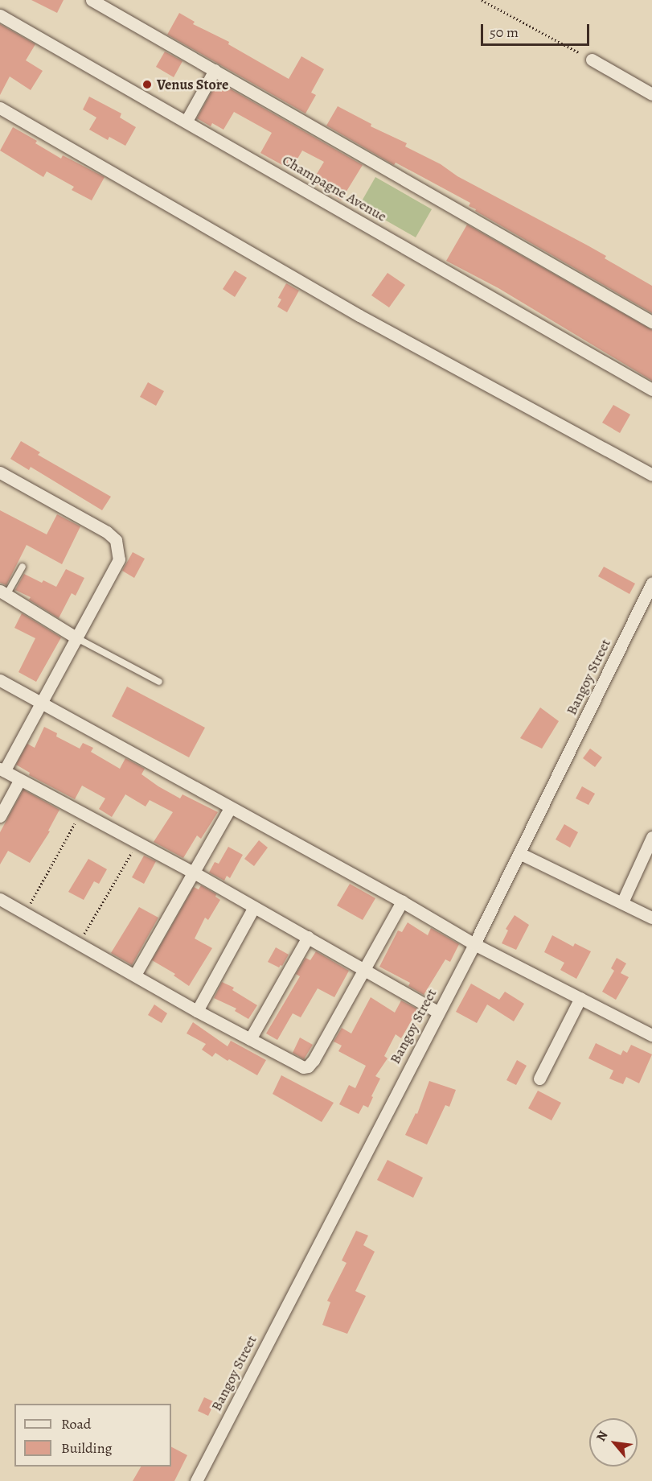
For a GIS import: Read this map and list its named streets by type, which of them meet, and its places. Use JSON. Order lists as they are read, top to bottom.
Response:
{
  "streets": {
    "street": ["Champagne Avenue", "Bangoy Street"]
  },
  "places": ["Venus Store"],
  "legend": ["Road", "Building"],
  "scale_bar": "50 m",
  "north": "top left"
}
